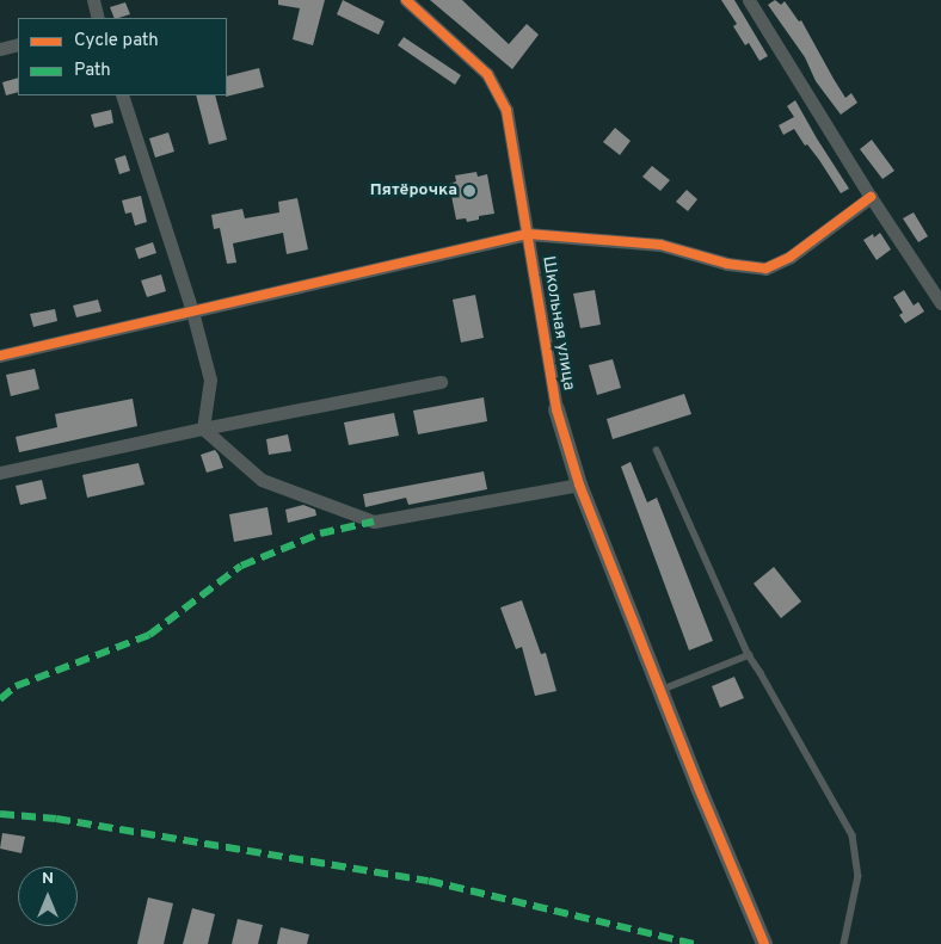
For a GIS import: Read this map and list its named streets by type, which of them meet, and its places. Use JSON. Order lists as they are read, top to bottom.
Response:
{
  "streets": {
    "street": ["Школьная улица"]
  },
  "places": ["Пятёрочка"],
  "legend": ["Cycle path", "Path"],
  "north": "top"
}
